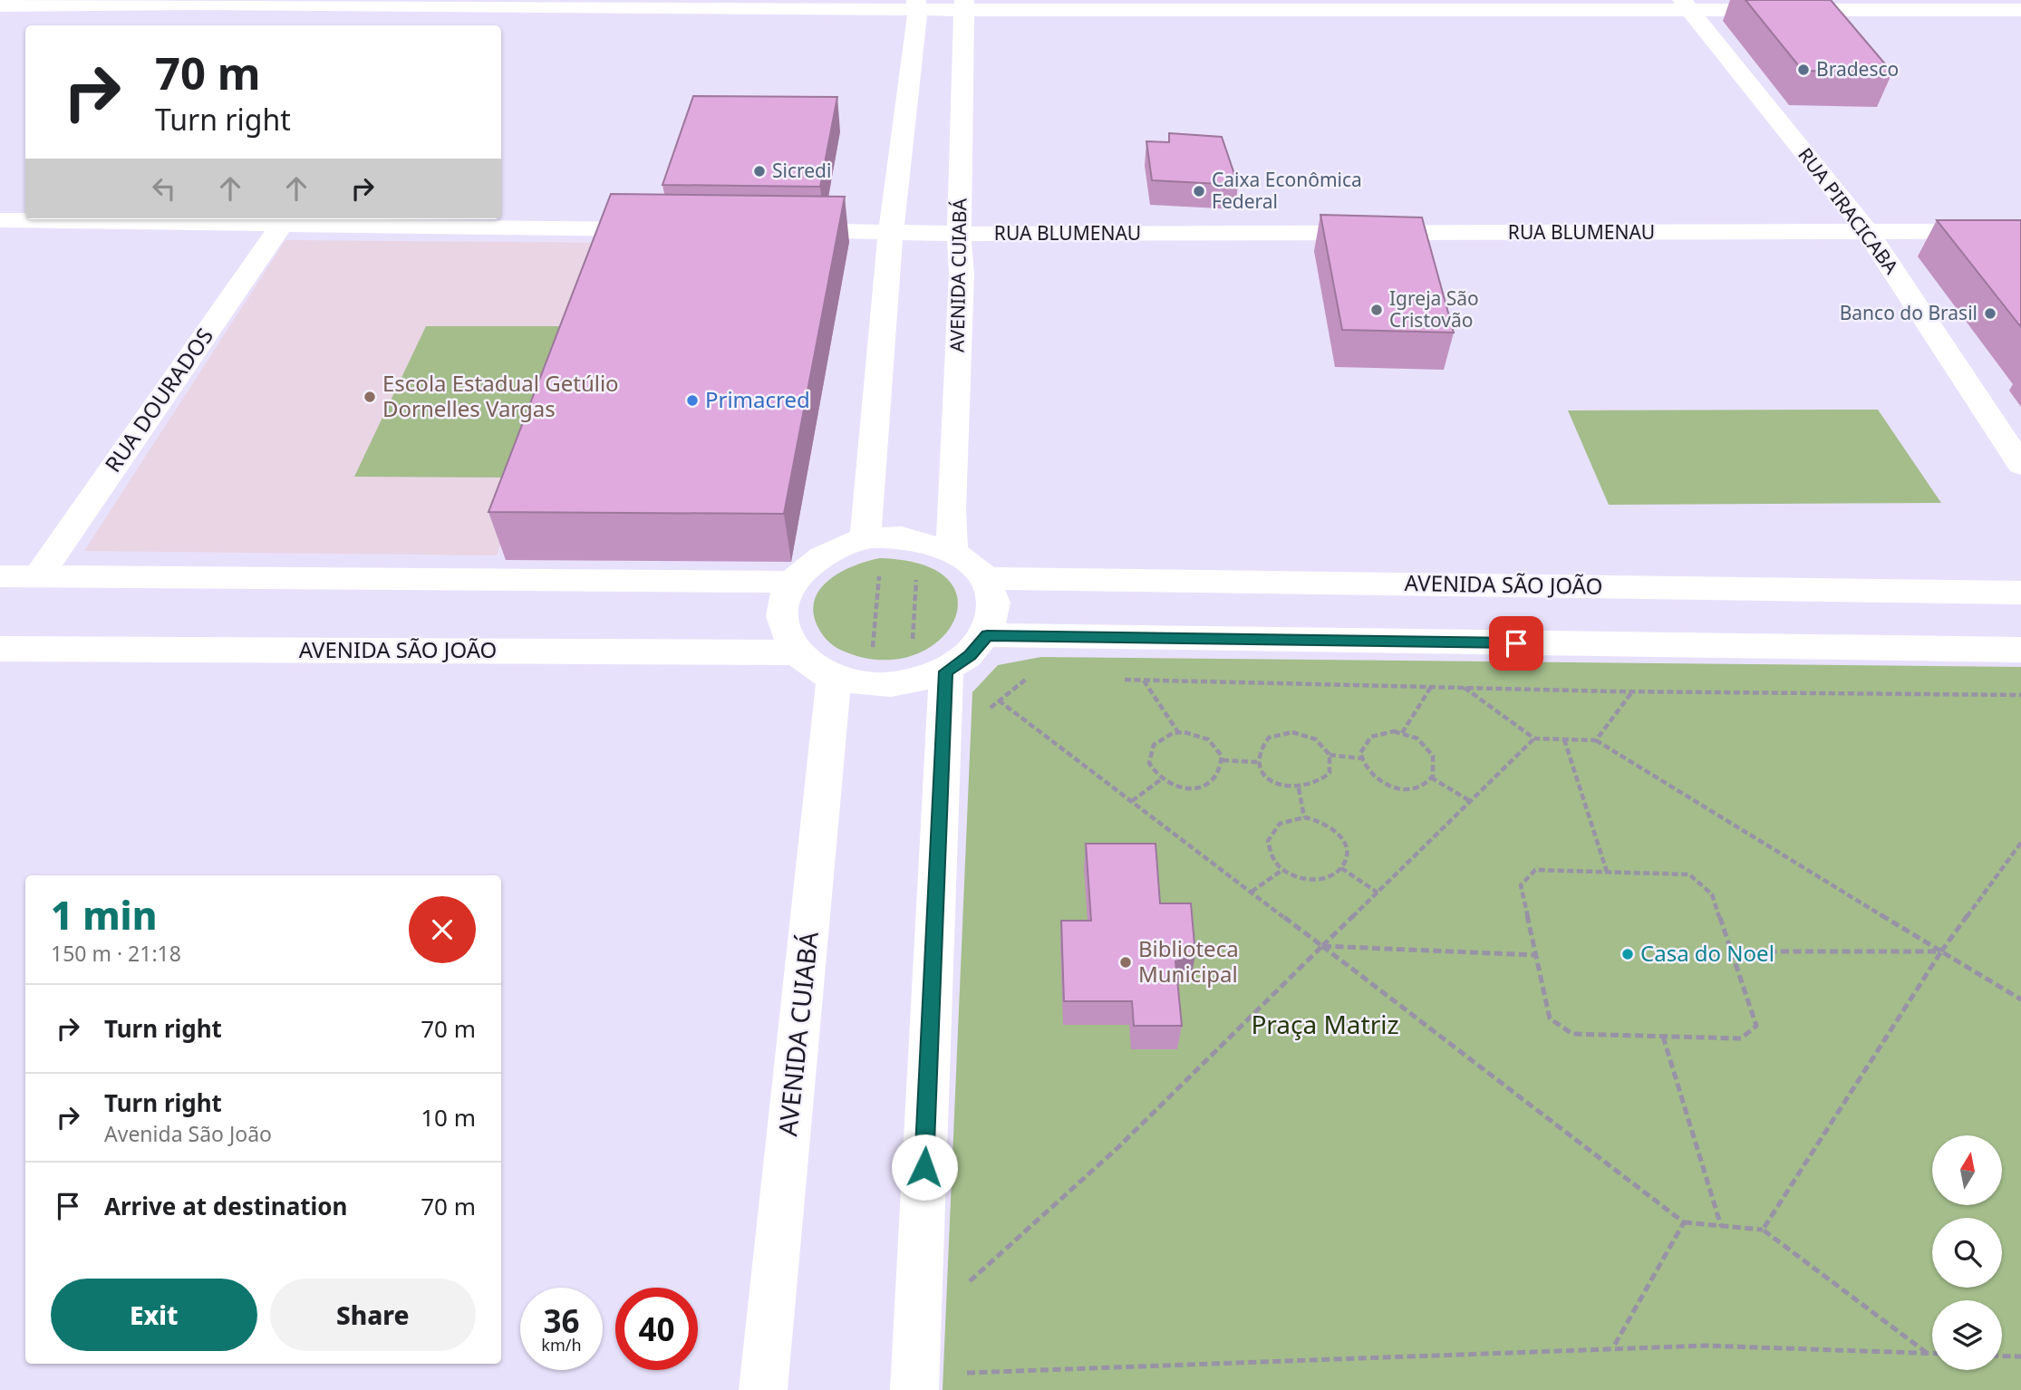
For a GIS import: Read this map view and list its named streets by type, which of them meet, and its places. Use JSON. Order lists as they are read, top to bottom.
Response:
{
  "streets": {
    "street": [
      "RUA PIRACICABA",
      "RUA BLUMENAU",
      "AVENIDA CUIABÁ",
      "RUA DOURADOS",
      "AVENIDA SÃO JOÃO"
    ]
  },
  "crossings": [
    ["RUA PIRACICABA", "RUA BLUMENAU"],
    ["RUA BLUMENAU", "AVENIDA CUIABÁ"],
    ["AVENIDA CUIABÁ", "AVENIDA SÃO JOÃO"]
  ],
  "parks": ["Praça Matriz"],
  "places": [
    "Bradesco",
    "Sicredi",
    "Caixa Econômica Federal",
    "Igreja São Cristovão",
    "Banco do Brasil",
    "Escola Estadual Getúlio Dornelles Vargas",
    "Primacred",
    "Casa do Noel",
    "Biblioteca Municipal"
  ],
  "north": "top",
  "page": {
    "turn": ["70 m", "Turn right"],
    "heading": ["1 min", "150 m · 21:18"],
    "list": [
      {
        "name": "Turn right",
        "value": "70 m"
      },
      {
        "name": "Turn right",
        "note": "Avenida São João",
        "value": "10 m"
      },
      {
        "name": "Arrive at destination",
        "value": "70 m"
      }
    ],
    "buttons": ["Exit", "Share"],
    "speed": "36 km/h",
    "limit": "40"
  }
}
